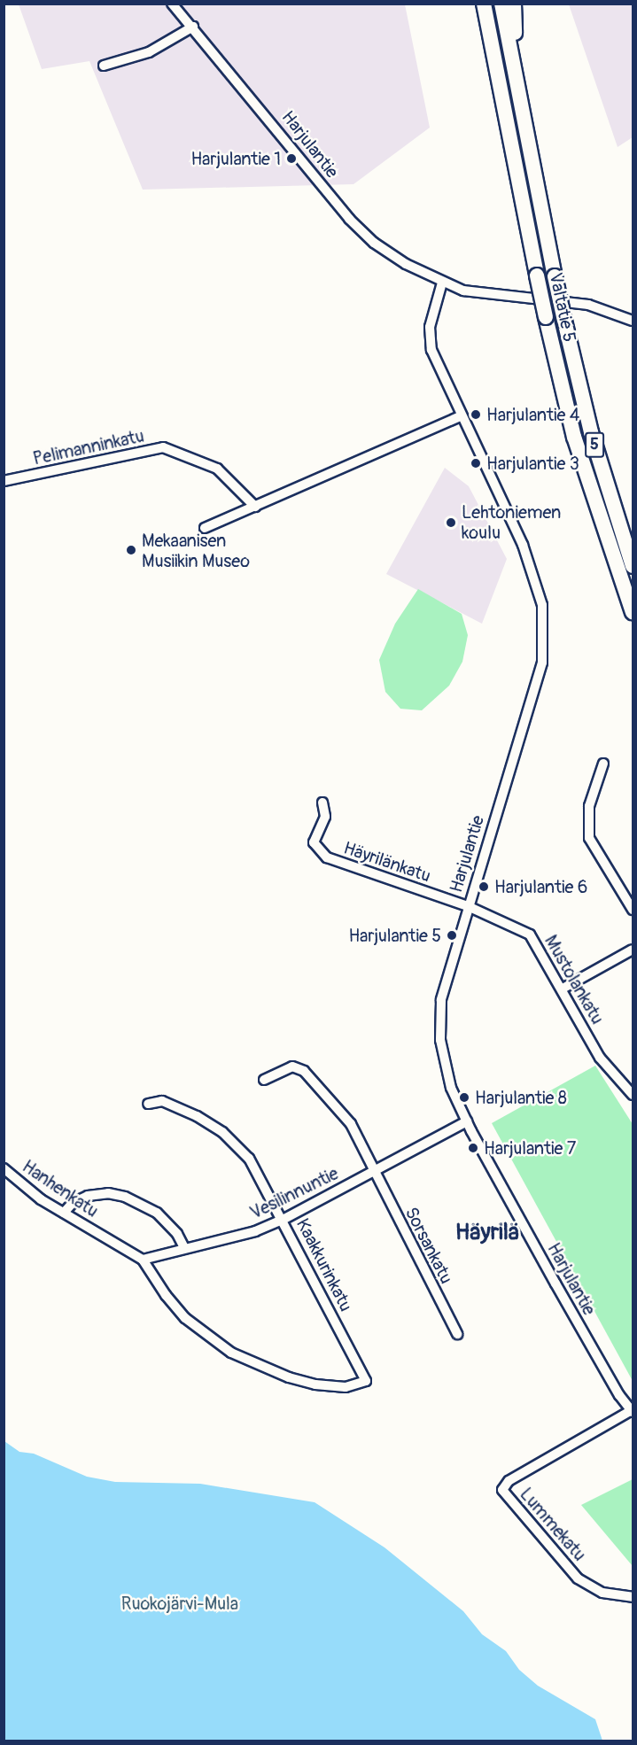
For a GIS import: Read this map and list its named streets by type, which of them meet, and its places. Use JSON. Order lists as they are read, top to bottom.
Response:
{
  "streets": {
    "highway": ["Valtatie 5", "5"],
    "street": [
      "Harjulantie",
      "Pelimanninkatu",
      "Häyrilänkatu",
      "Mustolankatu",
      "Hanhenkatu",
      "Vesilinnuntie",
      "Sorsankatu",
      "Kaakkurinkatu",
      "Lummekatu"
    ]
  },
  "crossings": [
    ["Harjulantie", "Häyrilänkatu"],
    ["Harjulantie", "Mustolankatu"],
    ["Harjulantie", "Vesilinnuntie"],
    ["Harjulantie", "Lummekatu"],
    ["Häyrilänkatu", "Mustolankatu"],
    ["Hanhenkatu", "Vesilinnuntie"],
    ["Hanhenkatu", "Kaakkurinkatu"],
    ["Vesilinnuntie", "Sorsankatu"],
    ["Vesilinnuntie", "Kaakkurinkatu"]
  ],
  "districts": ["Häyrilä"],
  "parks": ["Ruokojärvi-Mula"],
  "places": [
    "Harjulantie 1",
    "Harjulantie 4",
    "Harjulantie 3",
    "Lehtoniemen koulu",
    "Mekaanisen Musiikin Museo",
    "Harjulantie 6",
    "Harjulantie 5",
    "Harjulantie 8",
    "Harjulantie 7"
  ]
}
